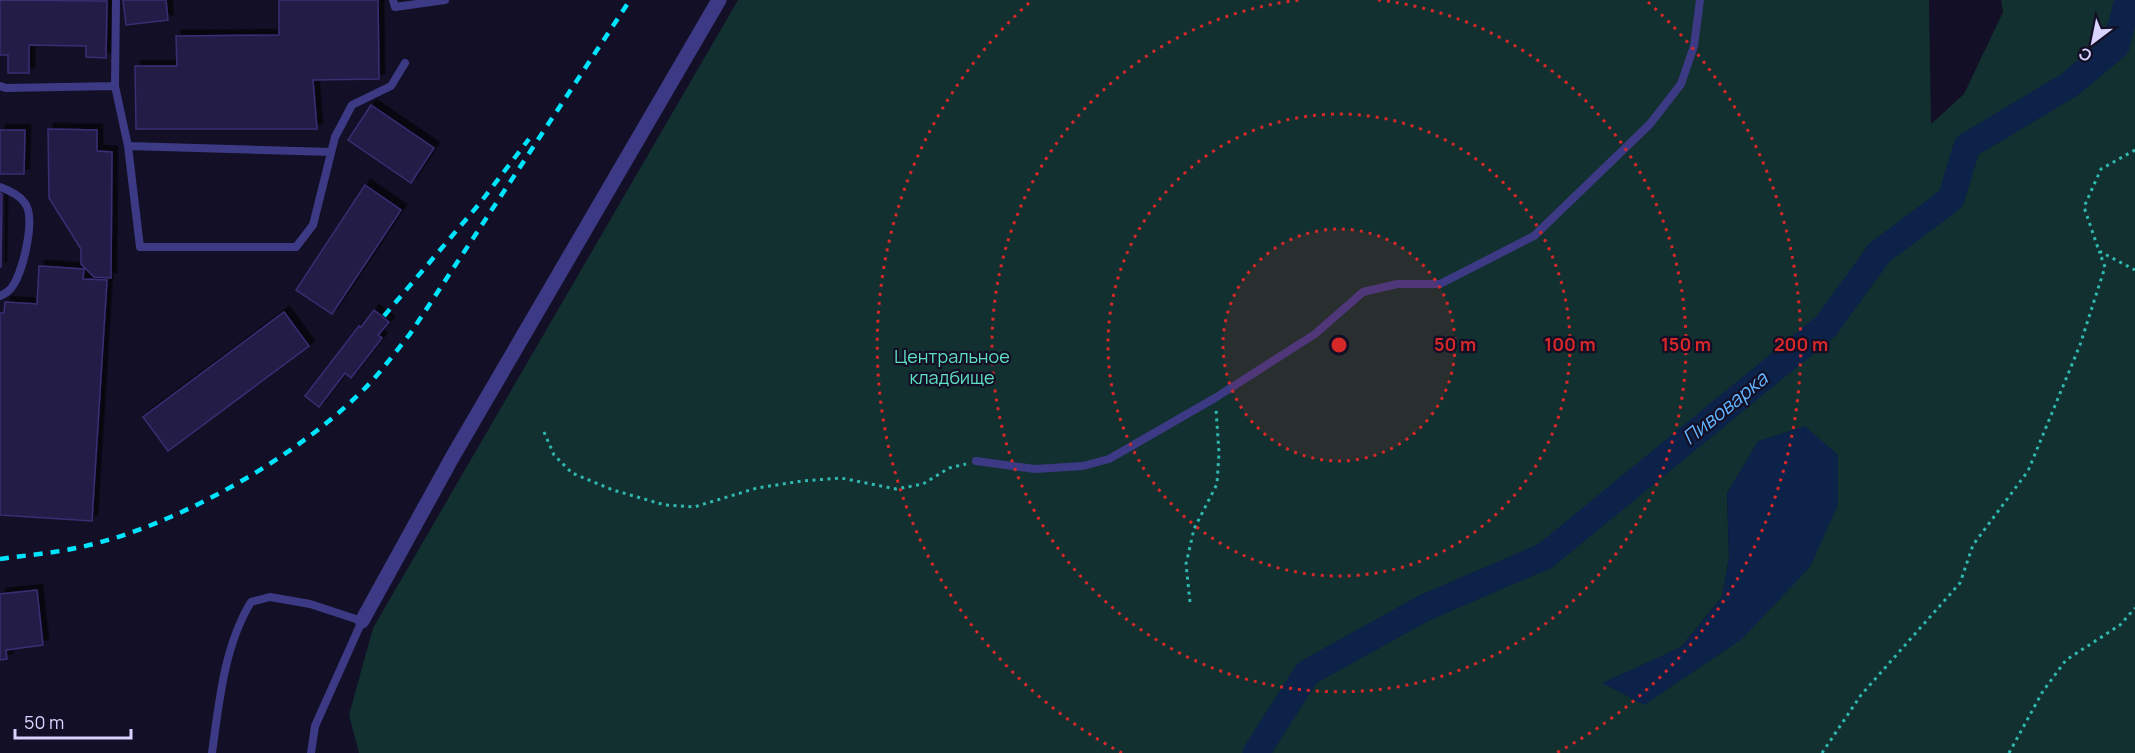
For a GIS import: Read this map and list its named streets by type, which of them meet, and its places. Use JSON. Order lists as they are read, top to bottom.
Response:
{
  "water": ["Пивоварка"],
  "parks": ["Центральное кладбище"],
  "scale_bar": "50 m",
  "north": "bottom left",
  "rings": [
    "50 m",
    "100 m",
    "150 m",
    "200 m"
  ]
}
